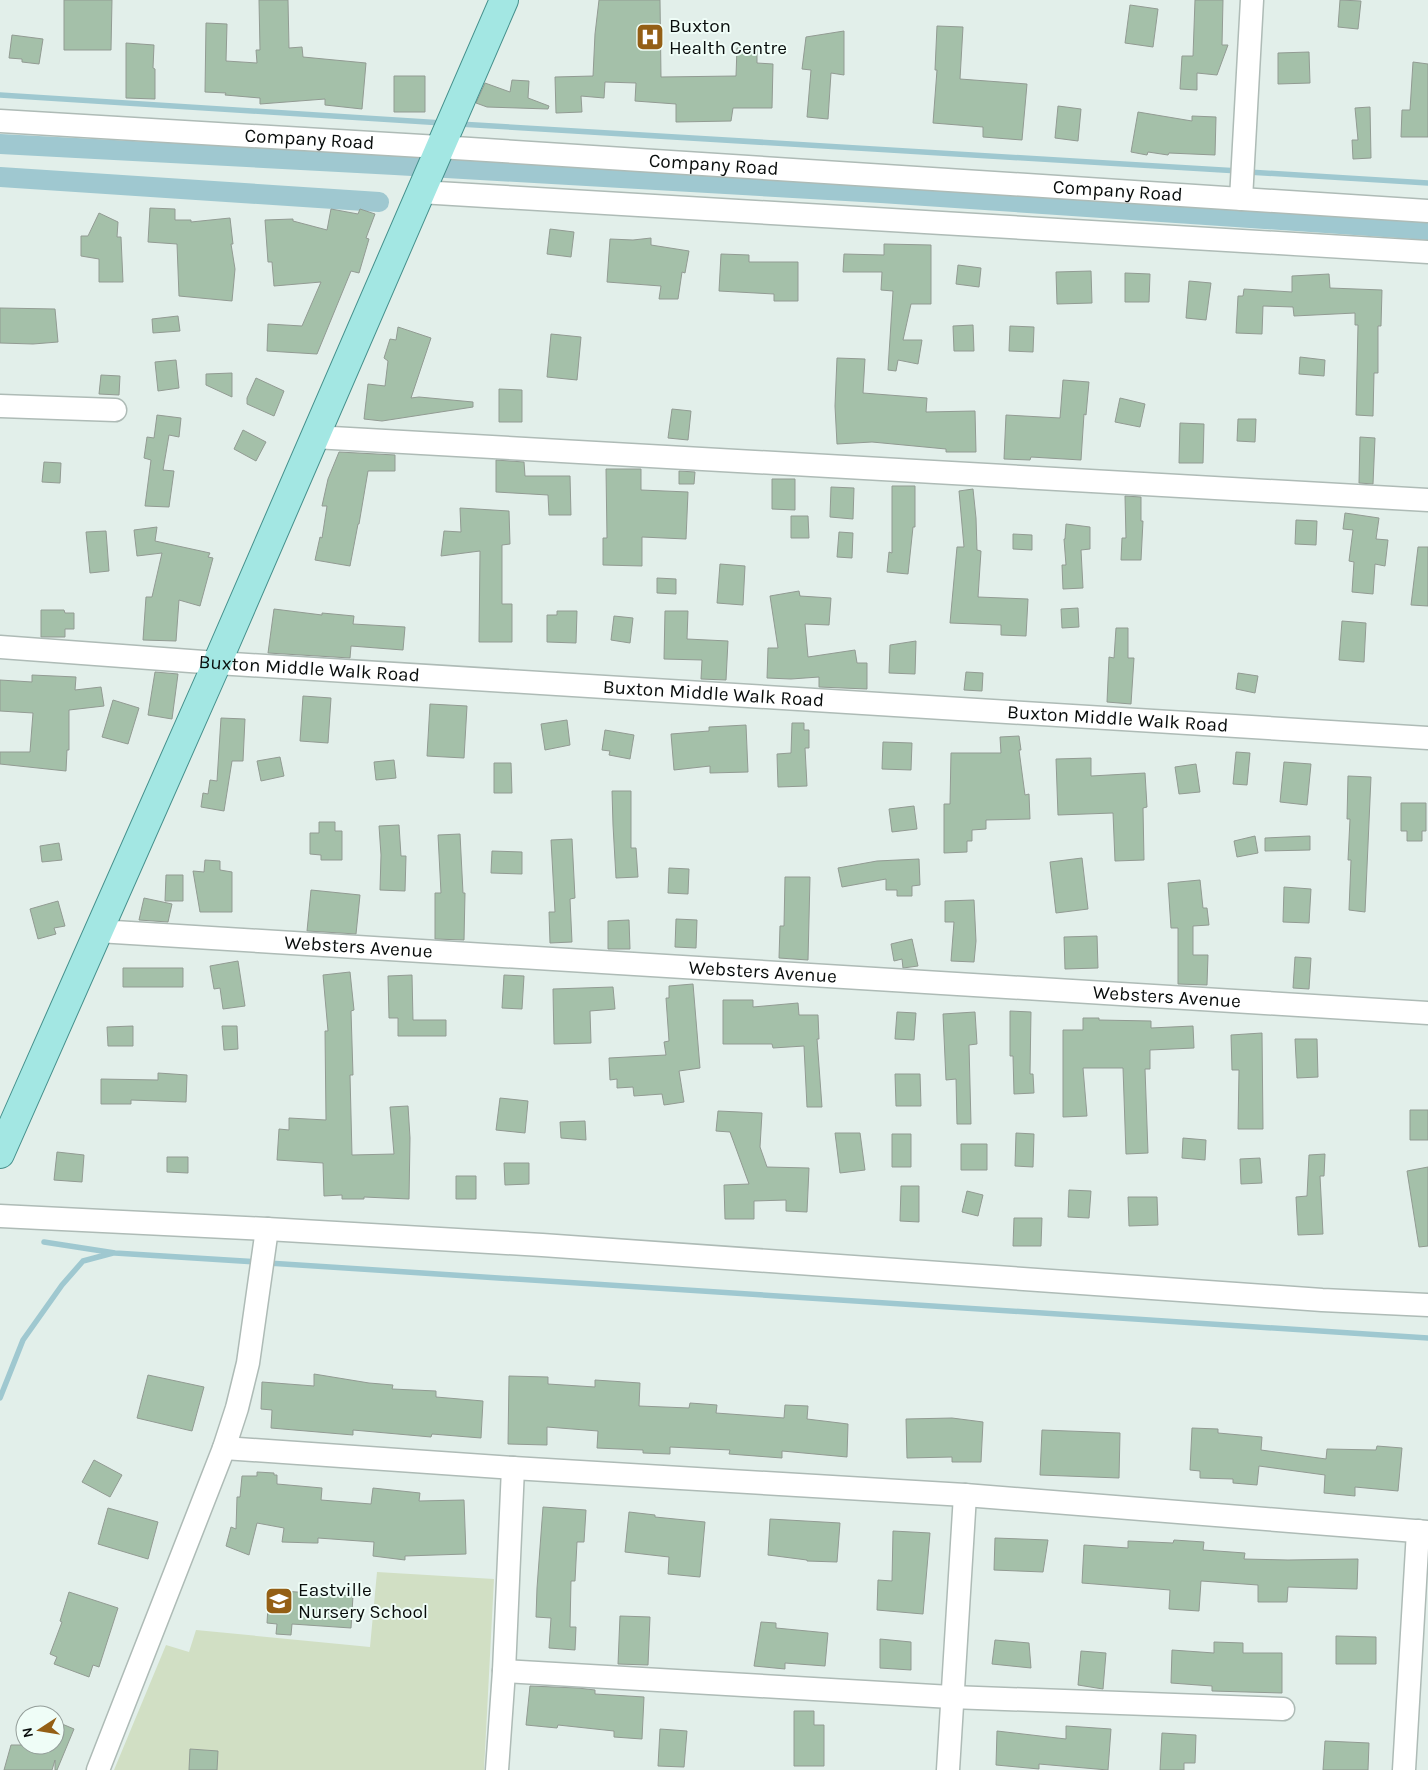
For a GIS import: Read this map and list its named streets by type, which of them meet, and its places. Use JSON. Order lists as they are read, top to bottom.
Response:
{
  "streets": {
    "street": ["Company Road", "Buxton Middle Walk Road", "Websters Avenue"]
  },
  "places": {
    "hospital": ["Buxton Health Centre"],
    "school or university": ["Eastville Nursery School"]
  },
  "north": "left"
}
